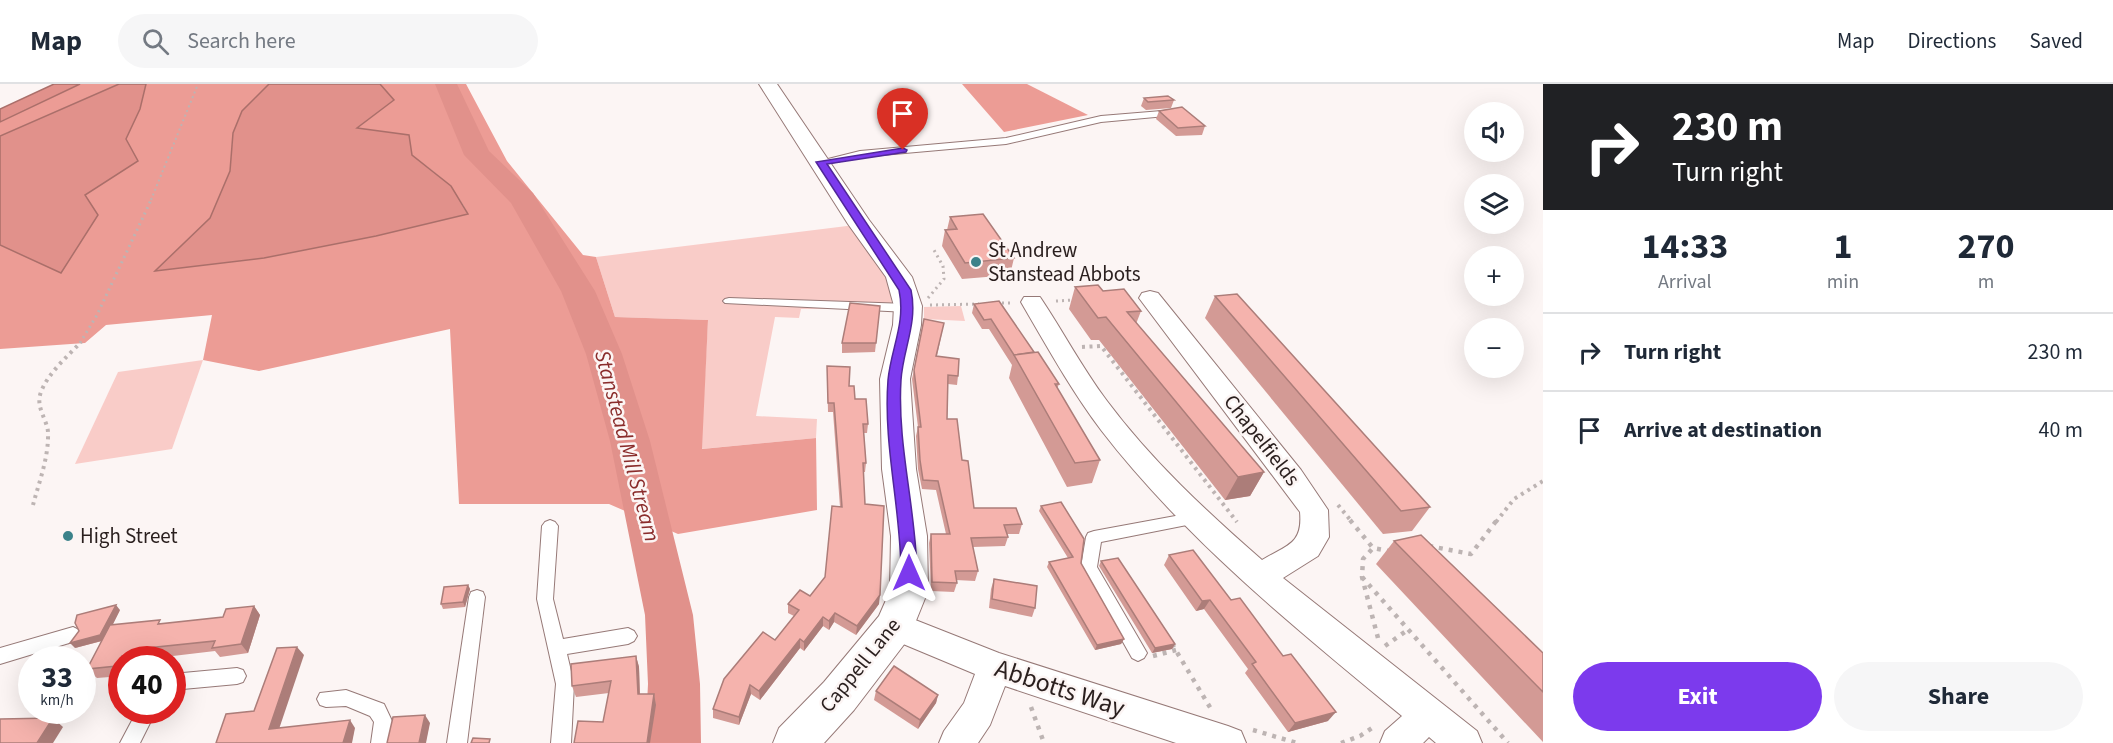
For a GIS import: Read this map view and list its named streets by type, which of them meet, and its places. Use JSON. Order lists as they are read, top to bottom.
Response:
{
  "streets": {
    "street": ["Chapelfields", "Cappell Lane", "Abbotts Way"]
  },
  "crossings": [
    ["Cappell Lane", "Abbotts Way"]
  ],
  "water": ["Stanstead Mill Stream"],
  "places": ["St Andrew Stanstead Abbots", "High Street"],
  "page": {
    "header": "Map",
    "search": "Search here",
    "nav": ["Map", "Directions", "Saved"],
    "turn": ["230 m", "Turn right"],
    "map_buttons": ["+", "−"],
    "eta": [
      "14:33",
      "Arrival",
      "1",
      "min",
      "270",
      "m"
    ],
    "list": [
      {
        "name": "Turn right",
        "value": "230 m"
      },
      {
        "name": "Arrive at destination",
        "value": "40 m"
      }
    ],
    "speed": "33 km/h",
    "limit": "40",
    "buttons": ["Exit", "Share"]
  }
}
